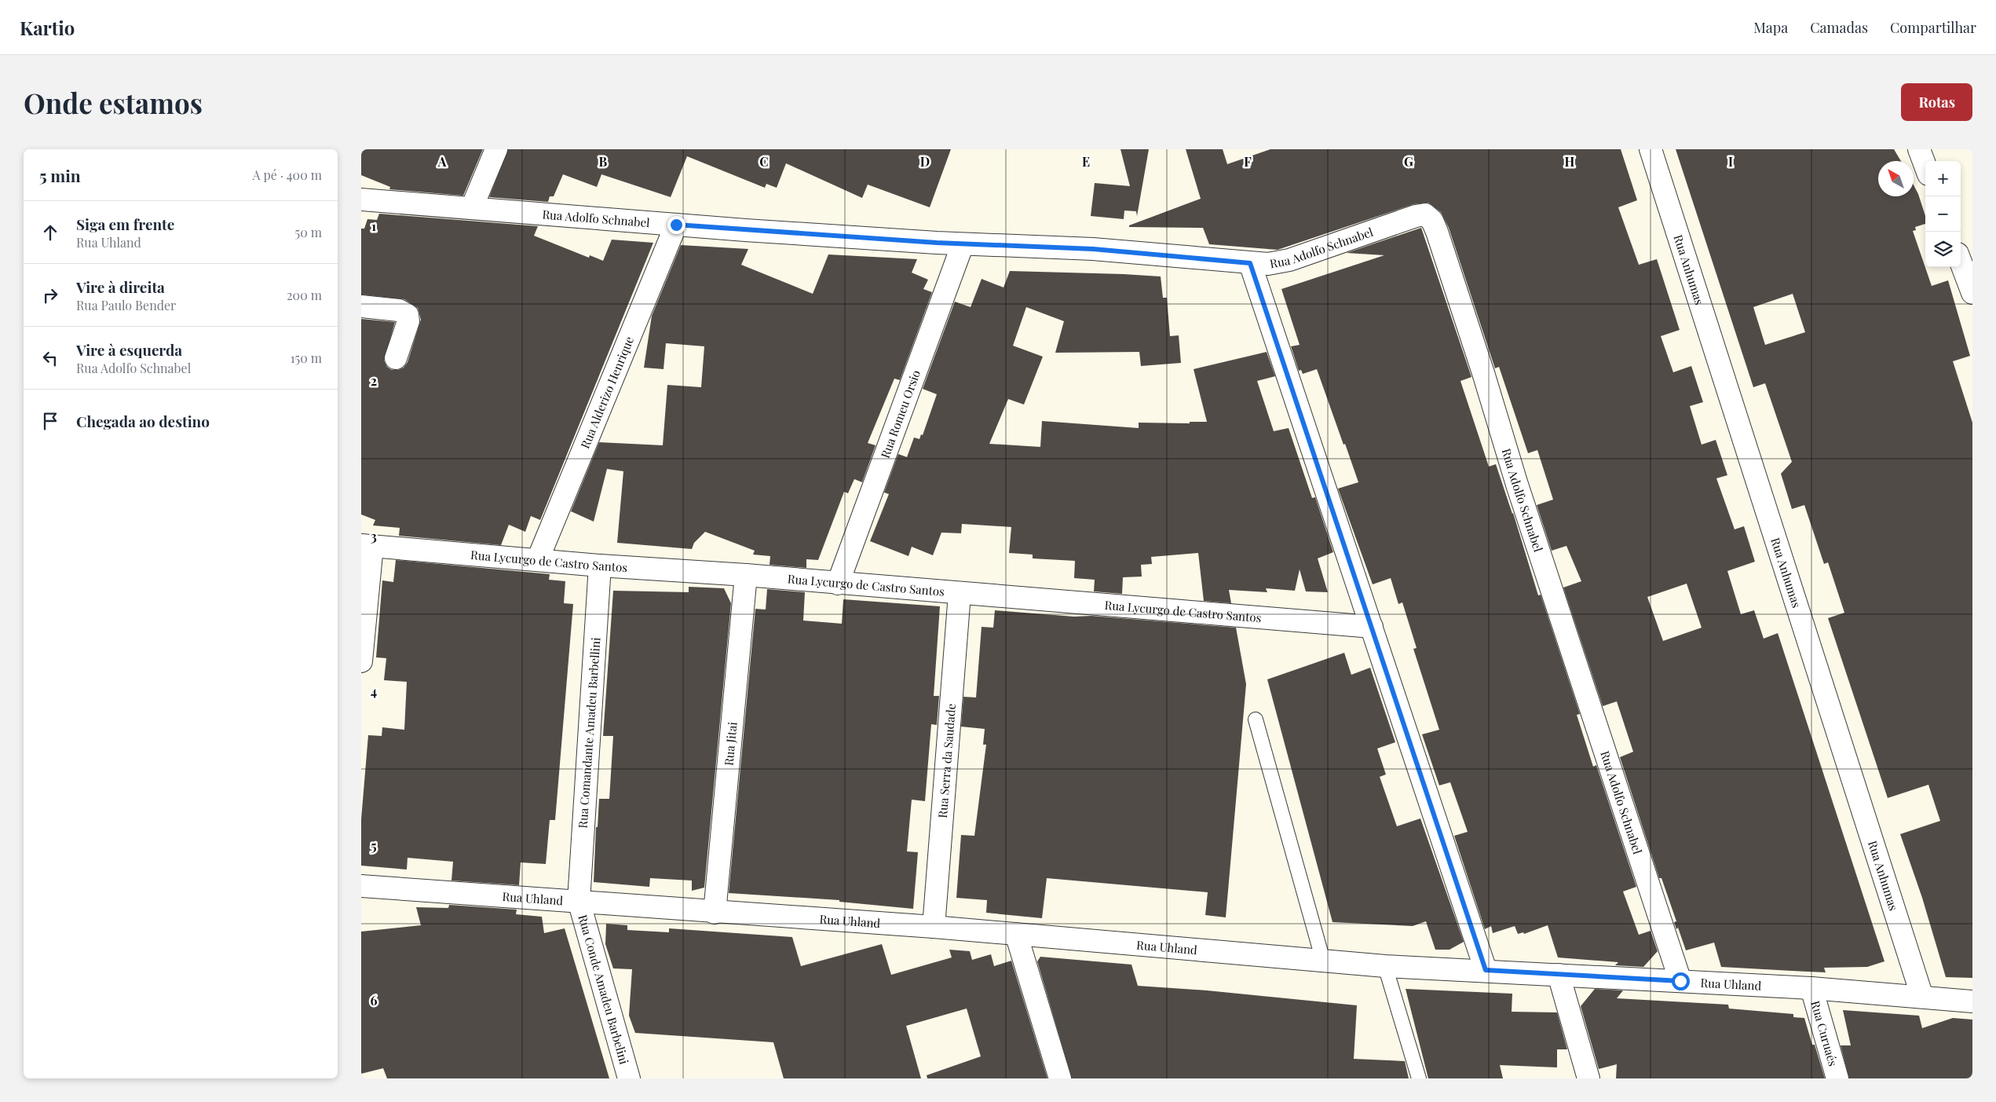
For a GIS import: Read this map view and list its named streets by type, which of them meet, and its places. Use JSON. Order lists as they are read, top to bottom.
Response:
{
  "streets": {
    "street": [
      "Rua Adolfo Schnabel",
      "Rua Anhumas",
      "Rua Alderizo Henrique",
      "Rua Romeu Orsio",
      "Rua Lycurgo de Castro Santos",
      "Rua Comandante Amadeu Barbellini",
      "Rua Jitai",
      "Rua Serra da Saudade",
      "Rua Uhland",
      "Rua Conde Amadeu Barbelini",
      "Rua Curuaés"
    ]
  },
  "crossings": [
    ["Rua Adolfo Schnabel", "Rua Alderizo Henrique"],
    ["Rua Adolfo Schnabel", "Rua Romeu Orsio"],
    ["Rua Adolfo Schnabel", "Rua Uhland"],
    ["Rua Anhumas", "Rua Uhland"],
    ["Rua Alderizo Henrique", "Rua Lycurgo de Castro Santos"],
    ["Rua Romeu Orsio", "Rua Lycurgo de Castro Santos"],
    ["Rua Lycurgo de Castro Santos", "Rua Comandante Amadeu Barbellini"],
    ["Rua Lycurgo de Castro Santos", "Rua Jitai"],
    ["Rua Lycurgo de Castro Santos", "Rua Serra da Saudade"],
    ["Rua Comandante Amadeu Barbellini", "Rua Uhland"],
    ["Rua Comandante Amadeu Barbellini", "Rua Conde Amadeu Barbelini"],
    ["Rua Jitai", "Rua Uhland"],
    ["Rua Serra da Saudade", "Rua Uhland"],
    ["Rua Uhland", "Rua Conde Amadeu Barbelini"],
    ["Rua Uhland", "Rua Curuaés"]
  ],
  "north": "top left",
  "page": {
    "header": "Kartio",
    "nav": ["Mapa", "Camadas", "Compartilhar"],
    "buttons": "Rotas",
    "title": "Onde estamos",
    "heading": ["5 min", "A pé · 400 m"],
    "map_buttons": ["+", "−"],
    "list": [
      ["Siga em frente", "Rua Uhland", "50 m"],
      ["Vire à direita", "Rua Paulo Bender", "200 m"],
      ["Vire à esquerda", "Rua Adolfo Schnabel", "150 m"],
      "Chegada ao destino"
    ]
  },
  "grid": {
    "columns": [
      "A",
      "B",
      "C",
      "D",
      "E",
      "F",
      "G",
      "H",
      "I"
    ],
    "rows": [
      "1",
      "2",
      "3",
      "4",
      "5",
      "6"
    ]
  }
}
